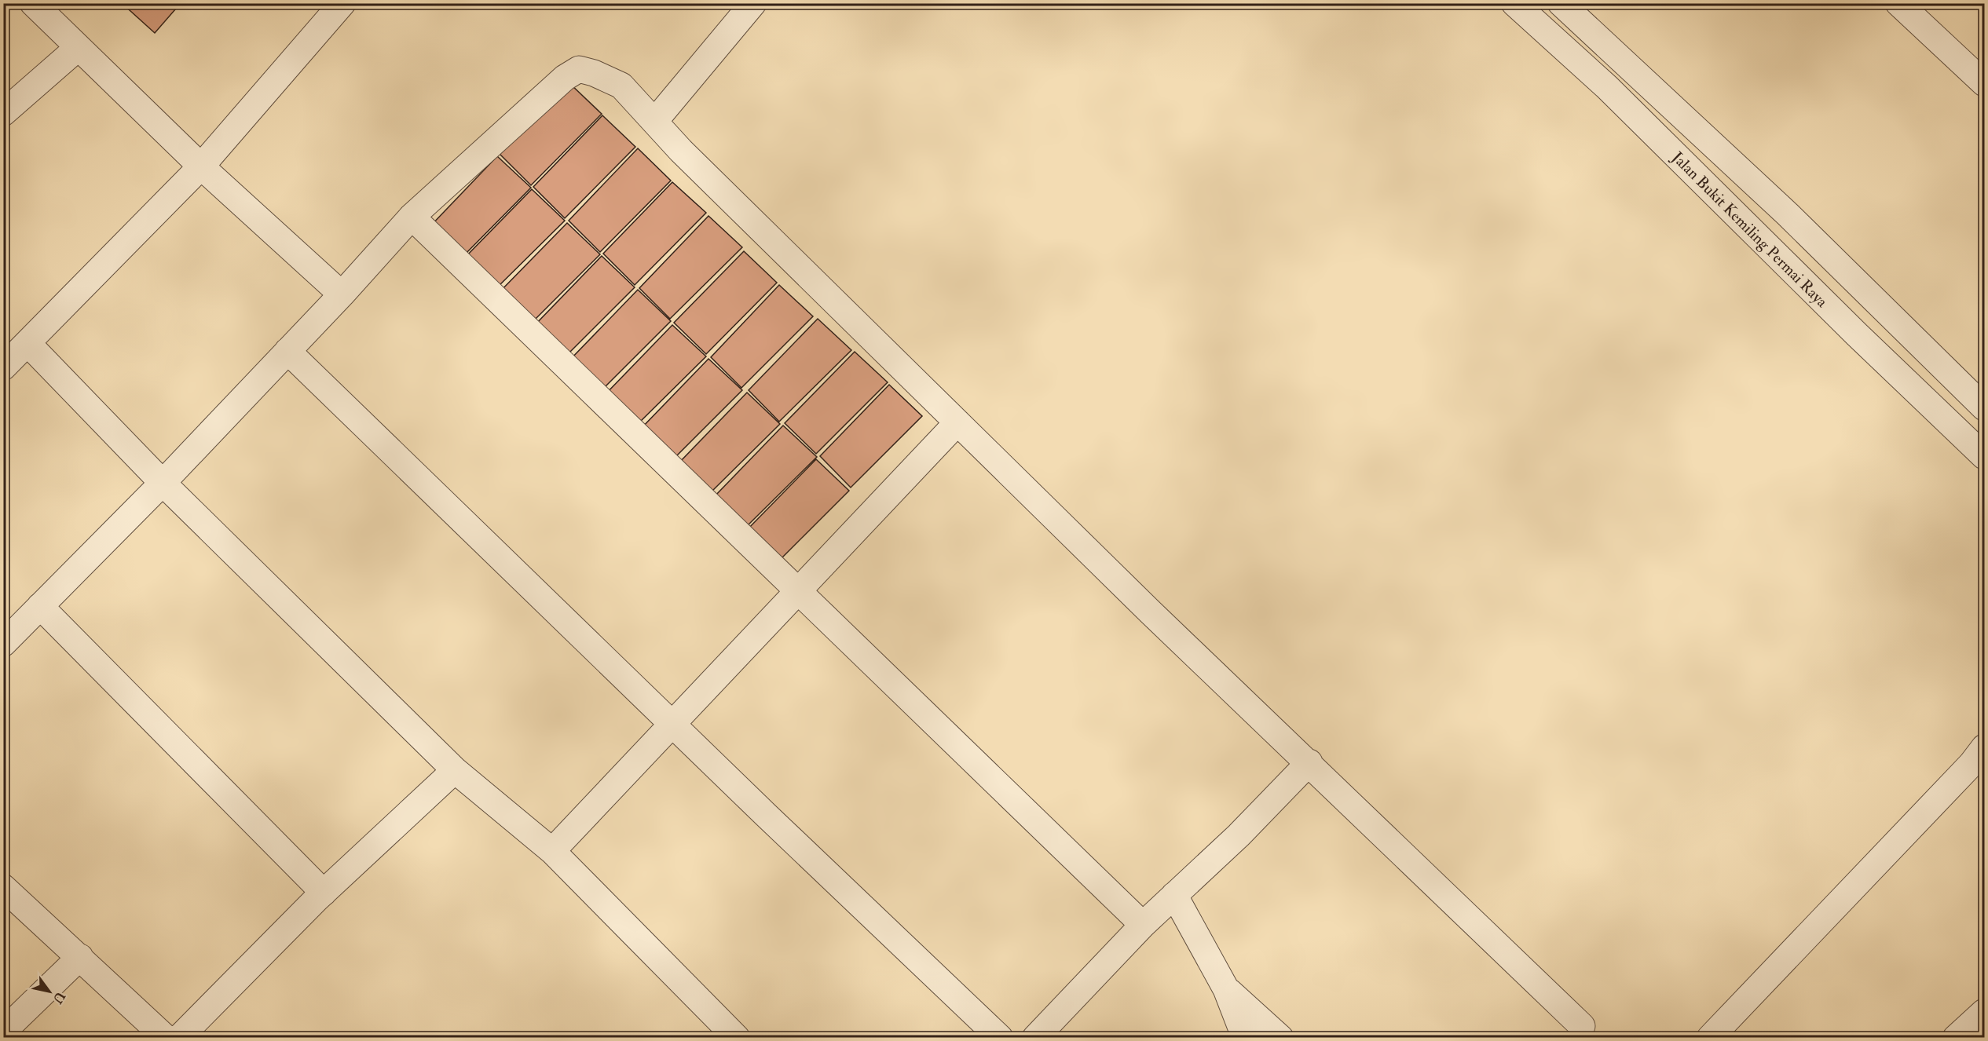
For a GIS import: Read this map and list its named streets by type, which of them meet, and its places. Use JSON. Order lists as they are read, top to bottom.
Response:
{
  "streets": {
    "street": ["Jalan Bukit Kemiling Permai Raya"]
  },
  "north": "bottom right"
}
